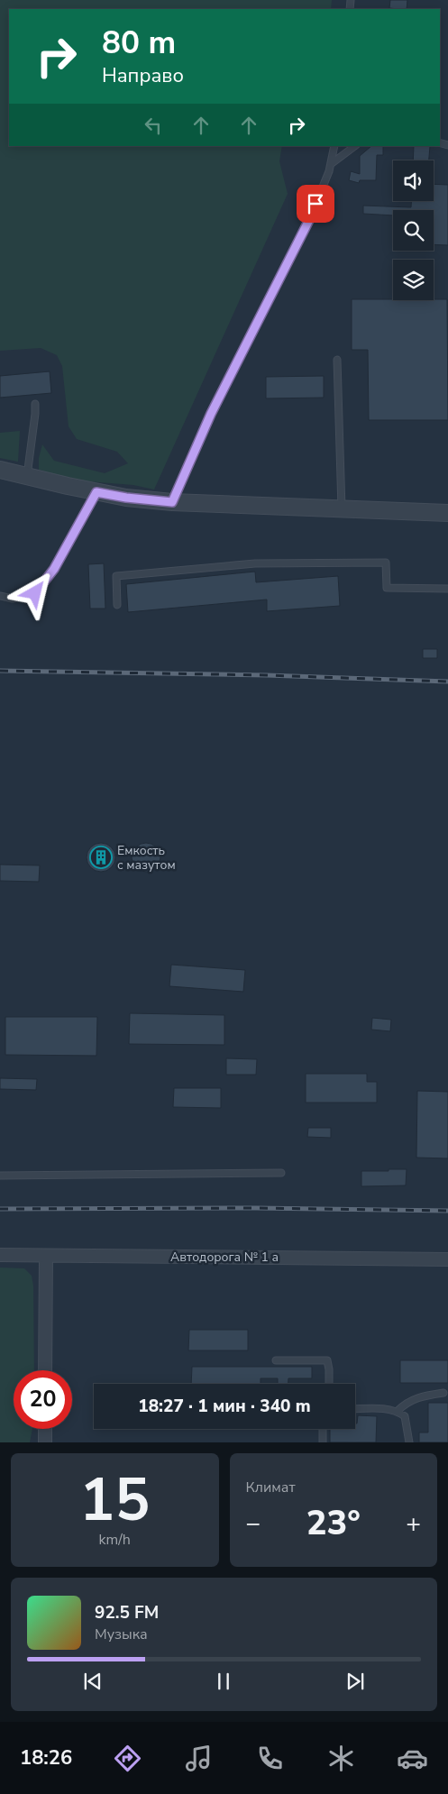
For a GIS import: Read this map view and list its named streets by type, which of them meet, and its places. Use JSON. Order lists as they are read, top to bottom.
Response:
{
  "streets": {
    "street": ["Автодорога № 1 а"]
  },
  "places": {
    "building": ["Емкость с мазутом"]
  },
  "page": {
    "turn": ["80 m", "Направо"],
    "limit": "20",
    "trip": "18:27 · 1 мин · 340 m",
    "tile": [
      ["15", "km/h"],
      "Климат"
    ],
    "heat": ["−", "23°", "+"],
    "song": ["92.5 FM", "Музыка"],
    "tabs": "18:26"
  }
}
